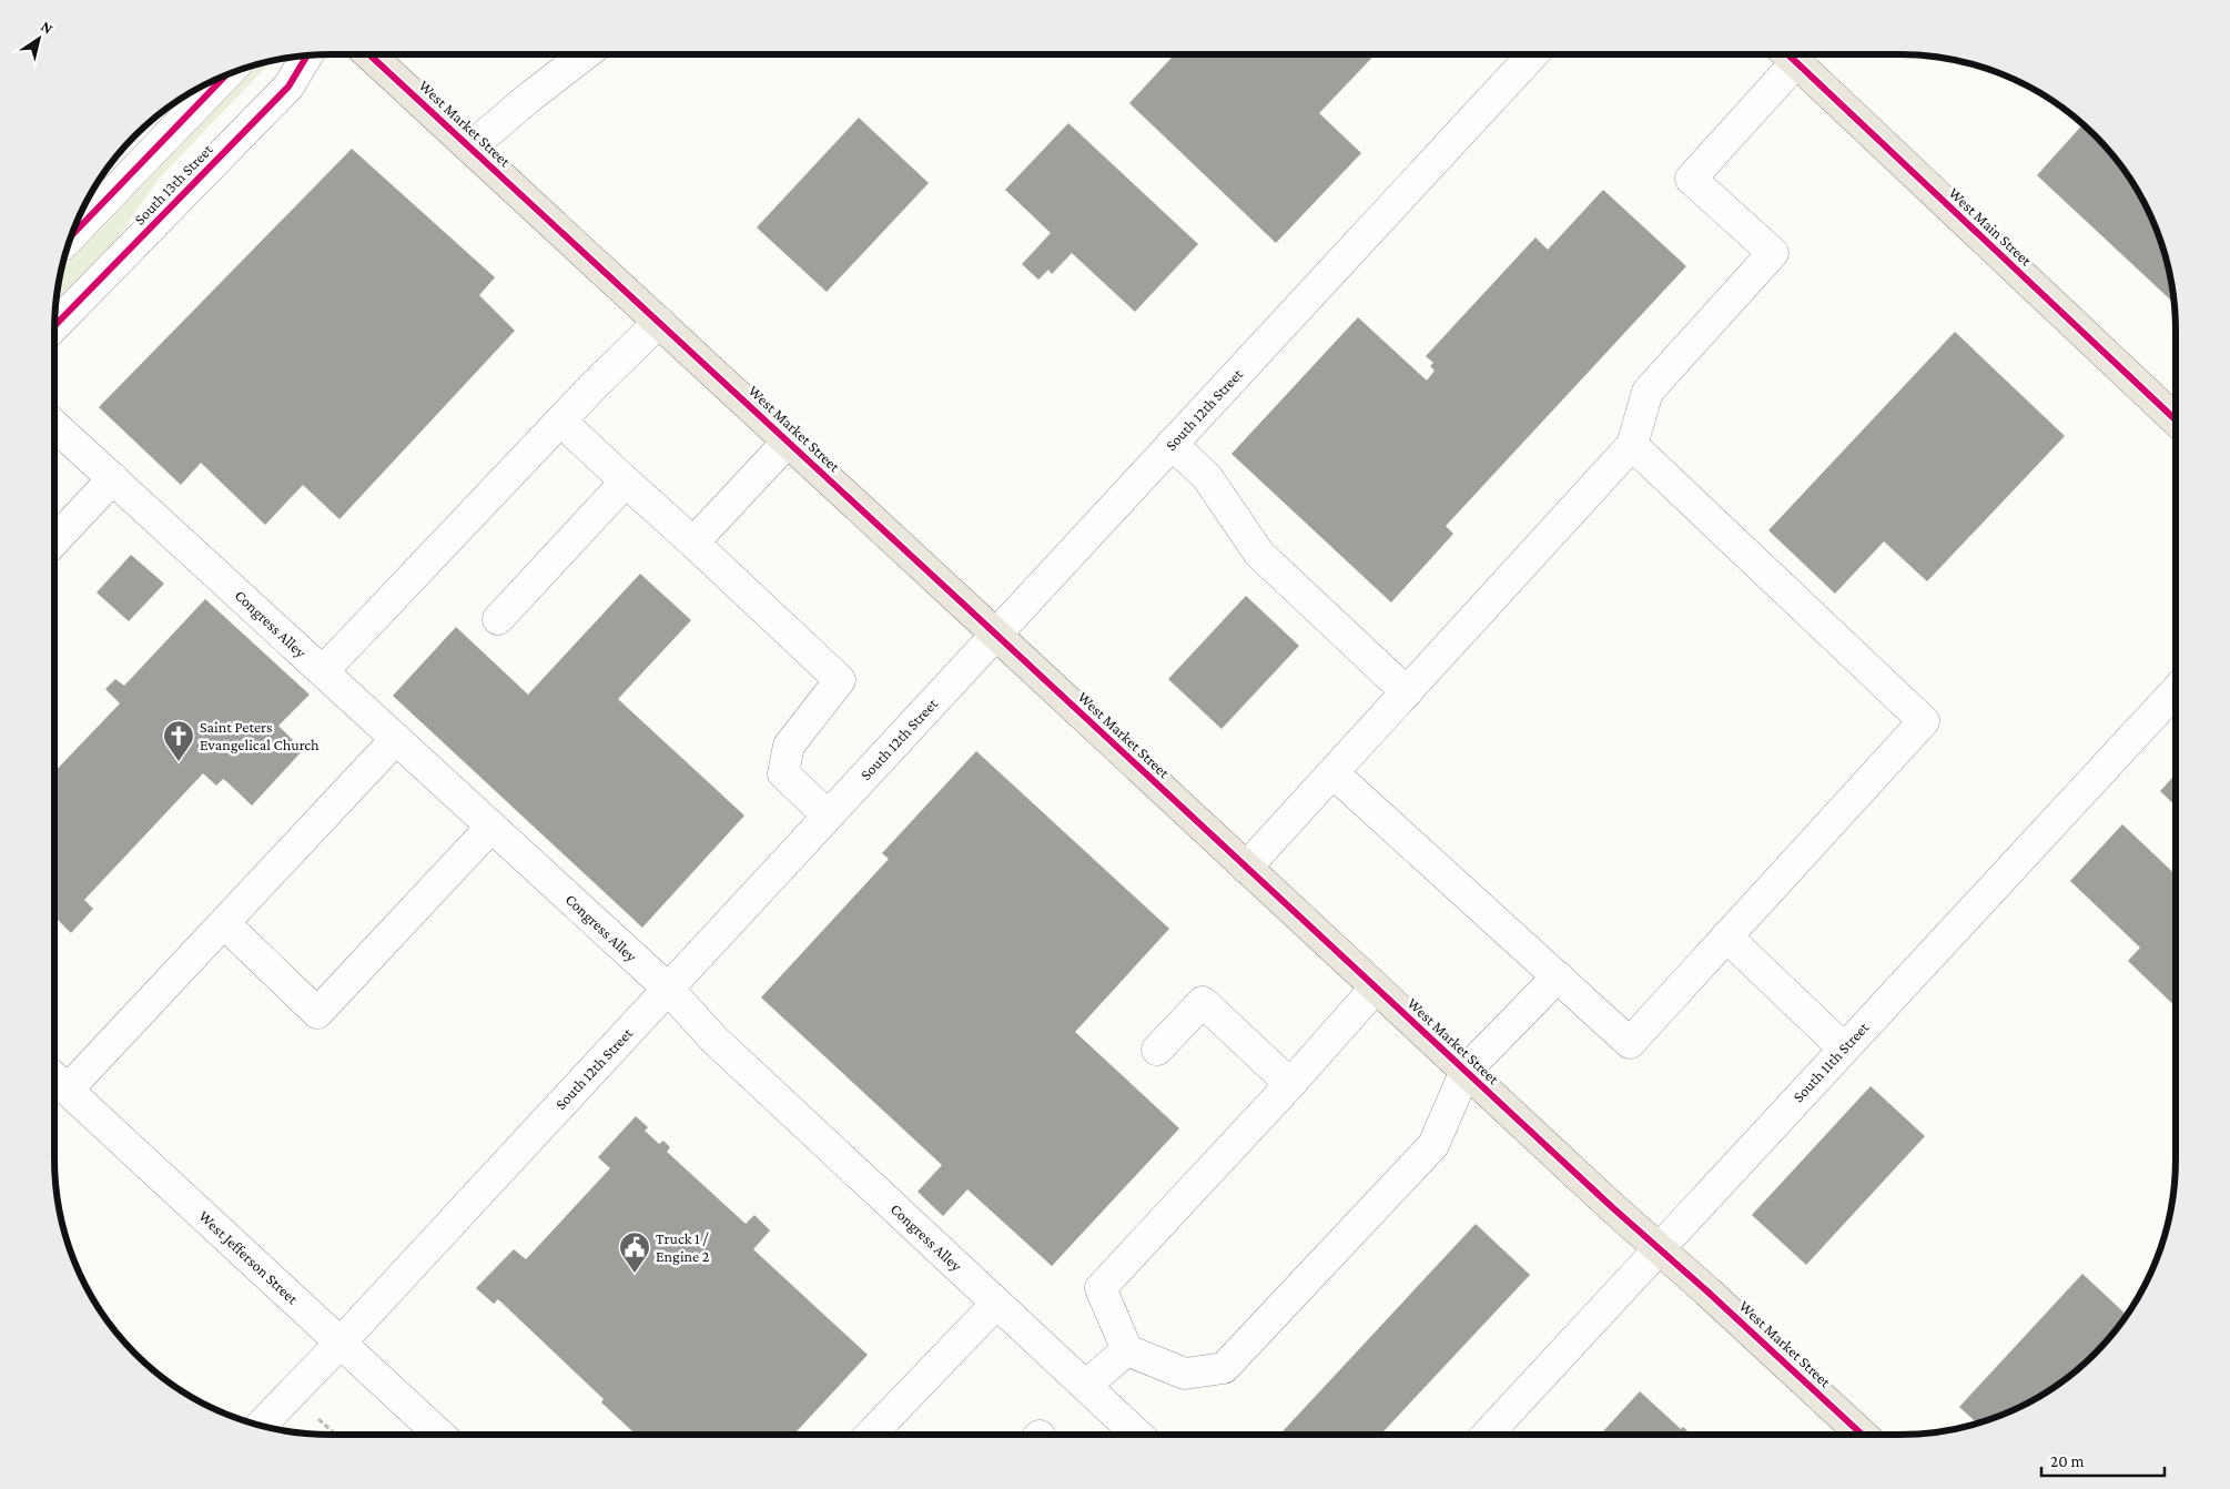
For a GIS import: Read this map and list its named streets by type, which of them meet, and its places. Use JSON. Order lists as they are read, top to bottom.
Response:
{
  "streets": {
    "main road": ["West Market Street", "West Main Street"],
    "street": [
      "South 13th Street",
      "South 12th Street",
      "Congress Alley",
      "South 11th Street",
      "West Jefferson Street"
    ]
  },
  "crossings": [
    ["West Market Street", "South 12th Street"],
    ["West Market Street", "South 11th Street"],
    ["South 12th Street", "Congress Alley"],
    ["South 12th Street", "West Jefferson Street"]
  ],
  "places": {
    "church": ["Saint Peters Evangelical Church"],
    "public building": ["Truck 1 / Engine 2"]
  },
  "scale_bar": "20 m",
  "north": "top right"
}
